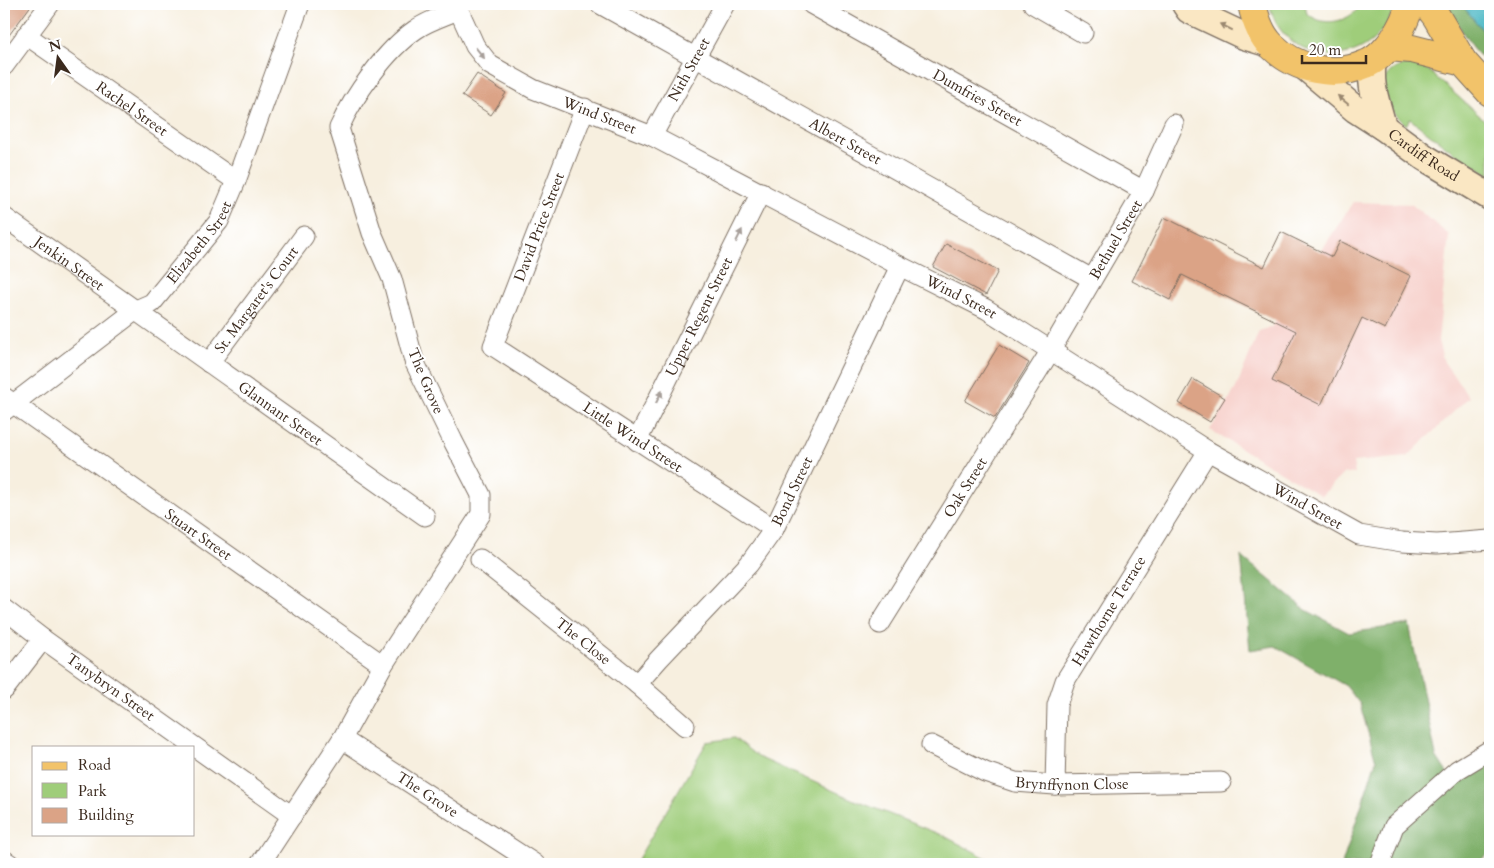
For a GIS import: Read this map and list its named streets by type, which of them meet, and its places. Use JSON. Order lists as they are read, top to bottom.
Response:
{
  "streets": {
    "main road": ["Cardiff Road"],
    "street": [
      "Nith Street",
      "Dumfries Street",
      "Rachel Street",
      "Wind Street",
      "Albert Street",
      "David Price Street",
      "Bethuel Street",
      "Elizabeth Street",
      "Jenkin Street",
      "St. Margaret's Court",
      "Upper Regent Street",
      "The Grove",
      "Glannant Street",
      "Little Wind Street",
      "Oak Street",
      "Bond Street",
      "Stuart Street",
      "Hawthorne Terrace",
      "The Close",
      "Tanybryn Street",
      "Brynffynon Close"
    ]
  },
  "crossings": [
    ["Nith Street", "Wind Street"],
    ["Nith Street", "Albert Street"],
    ["Dumfries Street", "Bethuel Street"],
    ["Rachel Street", "Elizabeth Street"],
    ["Wind Street", "David Price Street"],
    ["Wind Street", "Bethuel Street"],
    ["Wind Street", "Upper Regent Street"],
    ["Wind Street", "The Grove"],
    ["Wind Street", "Oak Street"],
    ["Wind Street", "Bond Street"],
    ["Wind Street", "Hawthorne Terrace"],
    ["Albert Street", "Bethuel Street"],
    ["David Price Street", "Little Wind Street"],
    ["Bethuel Street", "Oak Street"],
    ["Elizabeth Street", "Jenkin Street"],
    ["Elizabeth Street", "Glannant Street"],
    ["Elizabeth Street", "Stuart Street"],
    ["Jenkin Street", "Glannant Street"],
    ["St. Margaret's Court", "Glannant Street"],
    ["Upper Regent Street", "Little Wind Street"],
    ["The Grove", "Stuart Street"],
    ["The Grove", "Tanybryn Street"],
    ["Little Wind Street", "Bond Street"],
    ["Bond Street", "The Close"],
    ["Hawthorne Terrace", "Brynffynon Close"]
  ],
  "one_way": ["Upper Regent Street"],
  "legend": ["Road", "Park", "Building"],
  "scale_bar": "20 m",
  "north": "top"
}
